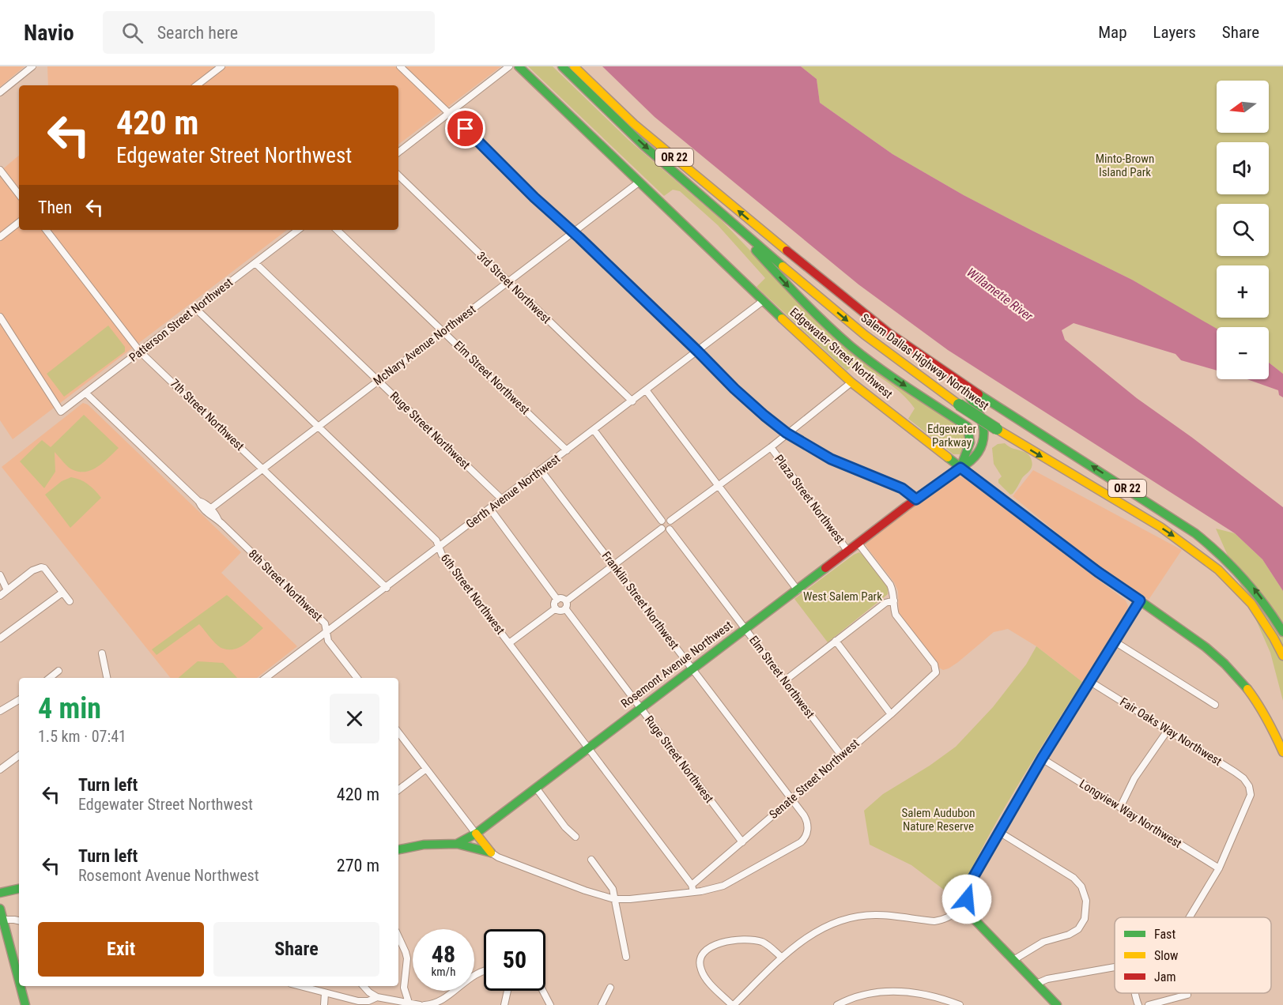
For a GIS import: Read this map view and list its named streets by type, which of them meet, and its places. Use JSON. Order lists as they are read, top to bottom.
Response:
{
  "streets": {
    "main road": [
      "OR 22",
      "Edgewater Street Northwest",
      "Salem Dallas Highway Northwest",
      "Rosemont Avenue Northwest"
    ],
    "street": [
      "3rd Street Northwest",
      "Patterson Street Northwest",
      "McNary Avenue Northwest",
      "Elm Street Northwest",
      "7th Street Northwest",
      "Ruge Street Northwest",
      "Gerth Avenue Northwest",
      "Plaza Street Northwest",
      "8th Street Northwest",
      "6th Street Northwest",
      "Franklin Street Northwest",
      "Fair Oaks Way Northwest",
      "Senate Street Northwest",
      "Longview Way Northwest"
    ]
  },
  "crossings": [
    ["OR 22", "Edgewater Street Northwest"],
    ["OR 22", "Salem Dallas Highway Northwest"],
    ["OR 22", "Rosemont Avenue Northwest"],
    ["3rd Street Northwest", "McNary Avenue Northwest"],
    ["3rd Street Northwest", "Gerth Avenue Northwest"],
    ["Patterson Street Northwest", "7th Street Northwest"],
    ["Patterson Street Northwest", "Ruge Street Northwest"],
    ["Patterson Street Northwest", "8th Street Northwest"],
    ["Patterson Street Northwest", "6th Street Northwest"],
    ["McNary Avenue Northwest", "Edgewater Street Northwest"],
    ["McNary Avenue Northwest", "Elm Street Northwest"],
    ["McNary Avenue Northwest", "7th Street Northwest"],
    ["McNary Avenue Northwest", "Ruge Street Northwest"],
    ["McNary Avenue Northwest", "8th Street Northwest"],
    ["McNary Avenue Northwest", "6th Street Northwest"],
    ["Edgewater Street Northwest", "Gerth Avenue Northwest"],
    ["Edgewater Street Northwest", "Rosemont Avenue Northwest"],
    ["Elm Street Northwest", "Gerth Avenue Northwest"],
    ["Elm Street Northwest", "Rosemont Avenue Northwest"],
    ["Elm Street Northwest", "Senate Street Northwest"],
    ["7th Street Northwest", "Gerth Avenue Northwest"],
    ["Ruge Street Northwest", "Gerth Avenue Northwest"],
    ["Ruge Street Northwest", "Rosemont Avenue Northwest"],
    ["Ruge Street Northwest", "Senate Street Northwest"],
    ["Gerth Avenue Northwest", "8th Street Northwest"],
    ["Gerth Avenue Northwest", "6th Street Northwest"],
    ["Gerth Avenue Northwest", "Franklin Street Northwest"],
    ["Plaza Street Northwest", "Rosemont Avenue Northwest"],
    ["Plaza Street Northwest", "Senate Street Northwest"],
    ["6th Street Northwest", "Franklin Street Northwest"],
    ["6th Street Northwest", "Rosemont Avenue Northwest"],
    ["6th Street Northwest", "Senate Street Northwest"],
    ["Franklin Street Northwest", "Rosemont Avenue Northwest"],
    ["Franklin Street Northwest", "Senate Street Northwest"],
    ["Fair Oaks Way Northwest", "Longview Way Northwest"]
  ],
  "water": ["Willamette River"],
  "parks": [
    "Minto-Brown Island Park",
    "Edgewater Parkway",
    "West Salem Park",
    "Salem Audubon Nature Reserve"
  ],
  "legend": ["Fast", "Slow", "Jam"],
  "north": "left",
  "page": {
    "header": "Navio",
    "search": "Search here",
    "nav": ["Map", "Layers", "Share"],
    "map_buttons": ["+", "−"],
    "turn": ["420 m", "Edgewater Street Northwest"],
    "then": "Then",
    "heading": ["4 min", "1.5 km · 07:41"],
    "list": [
      {
        "name": "Turn left",
        "note": "Edgewater Street Northwest",
        "value": "420 m"
      },
      {
        "name": "Turn left",
        "note": "Rosemont Avenue Northwest",
        "value": "270 m"
      }
    ],
    "buttons": ["Exit", "Share"],
    "speed": "48 km/h",
    "limit": "50"
  }
}
